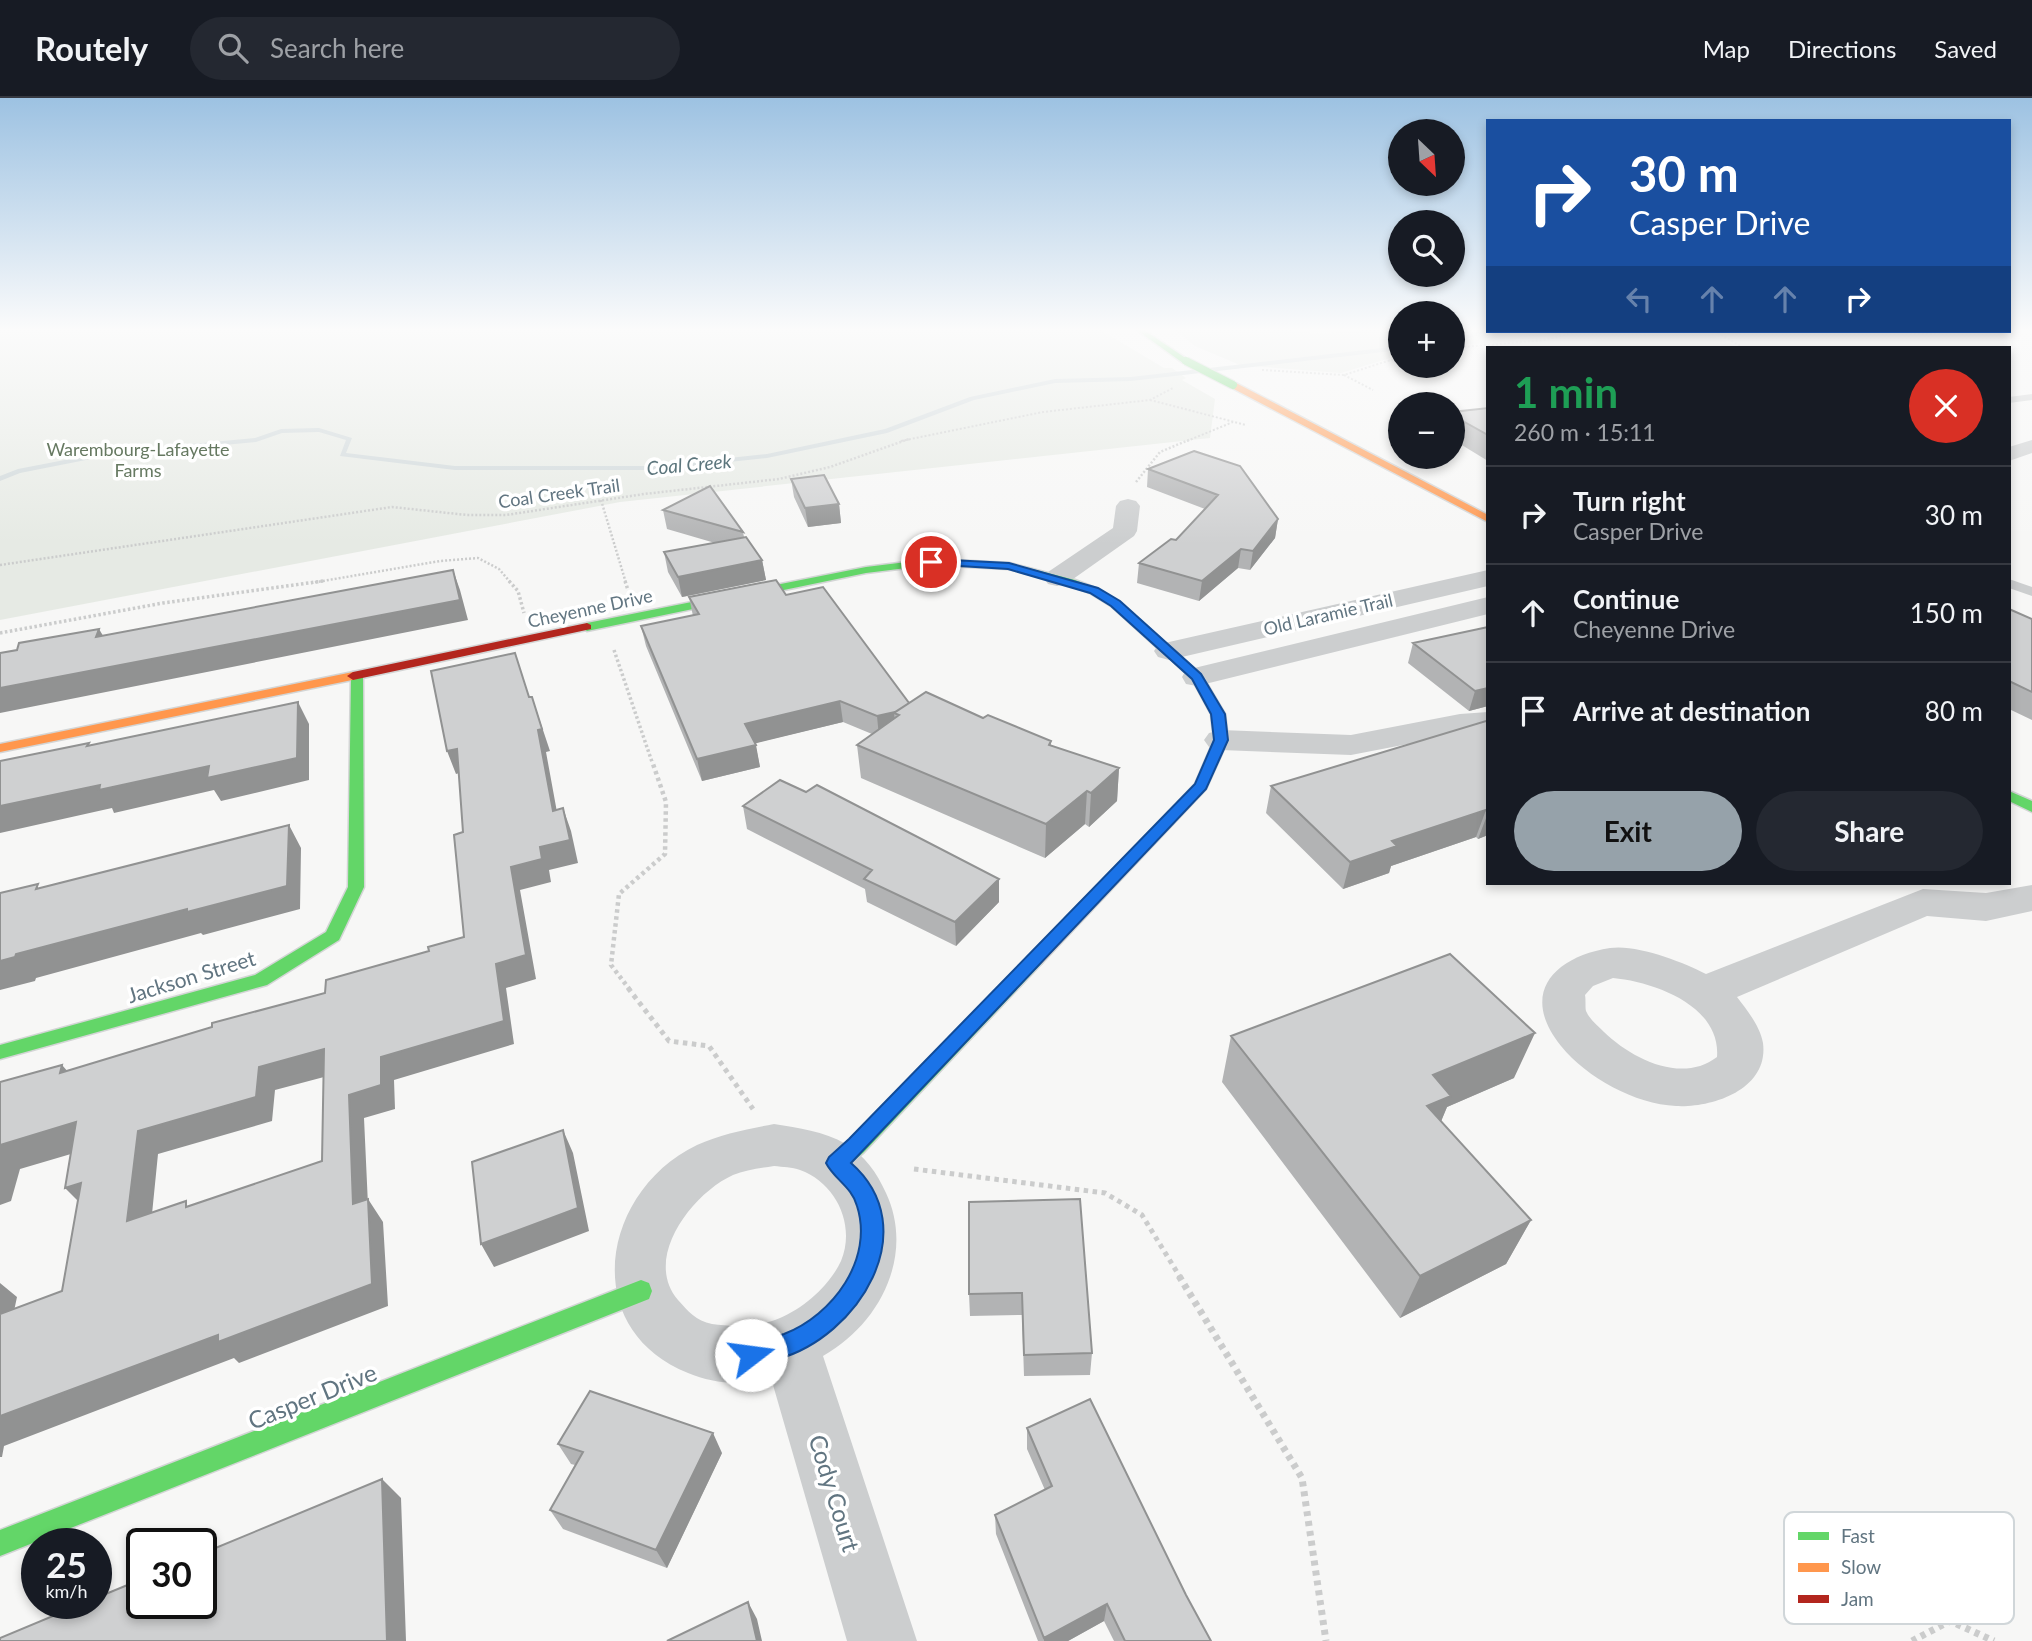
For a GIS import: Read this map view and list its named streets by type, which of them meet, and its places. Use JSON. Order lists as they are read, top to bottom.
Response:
{
  "streets": {
    "street": [
      "Cheyenne Drive",
      "Old Laramie Trail",
      "Jackson Street",
      "Casper Drive",
      "Cody Court"
    ],
    "path": ["Coal Creek Trail"]
  },
  "crossings": [
    ["Cheyenne Drive", "Old Laramie Trail"],
    ["Cheyenne Drive", "Jackson Street"],
    ["Casper Drive", "Cody Court"]
  ],
  "water": ["Coal Creek"],
  "parks": ["Warembourg-Lafayette Farms"],
  "legend": ["Fast", "Slow", "Jam"],
  "north": "bottom right",
  "page": {
    "header": "Routely",
    "search": "Search here",
    "nav": ["Map", "Directions", "Saved"],
    "map_buttons": ["+", "−"],
    "turn": ["30 m", "Casper Drive"],
    "heading": ["1 min", "260 m · 15:11"],
    "list": [
      {
        "name": "Turn right",
        "note": "Casper Drive",
        "value": "30 m"
      },
      {
        "name": "Continue",
        "note": "Cheyenne Drive",
        "value": "150 m"
      },
      {
        "name": "Arrive at destination",
        "value": "80 m"
      }
    ],
    "buttons": ["Exit", "Share"],
    "speed": "25 km/h",
    "limit": "30"
  }
}
